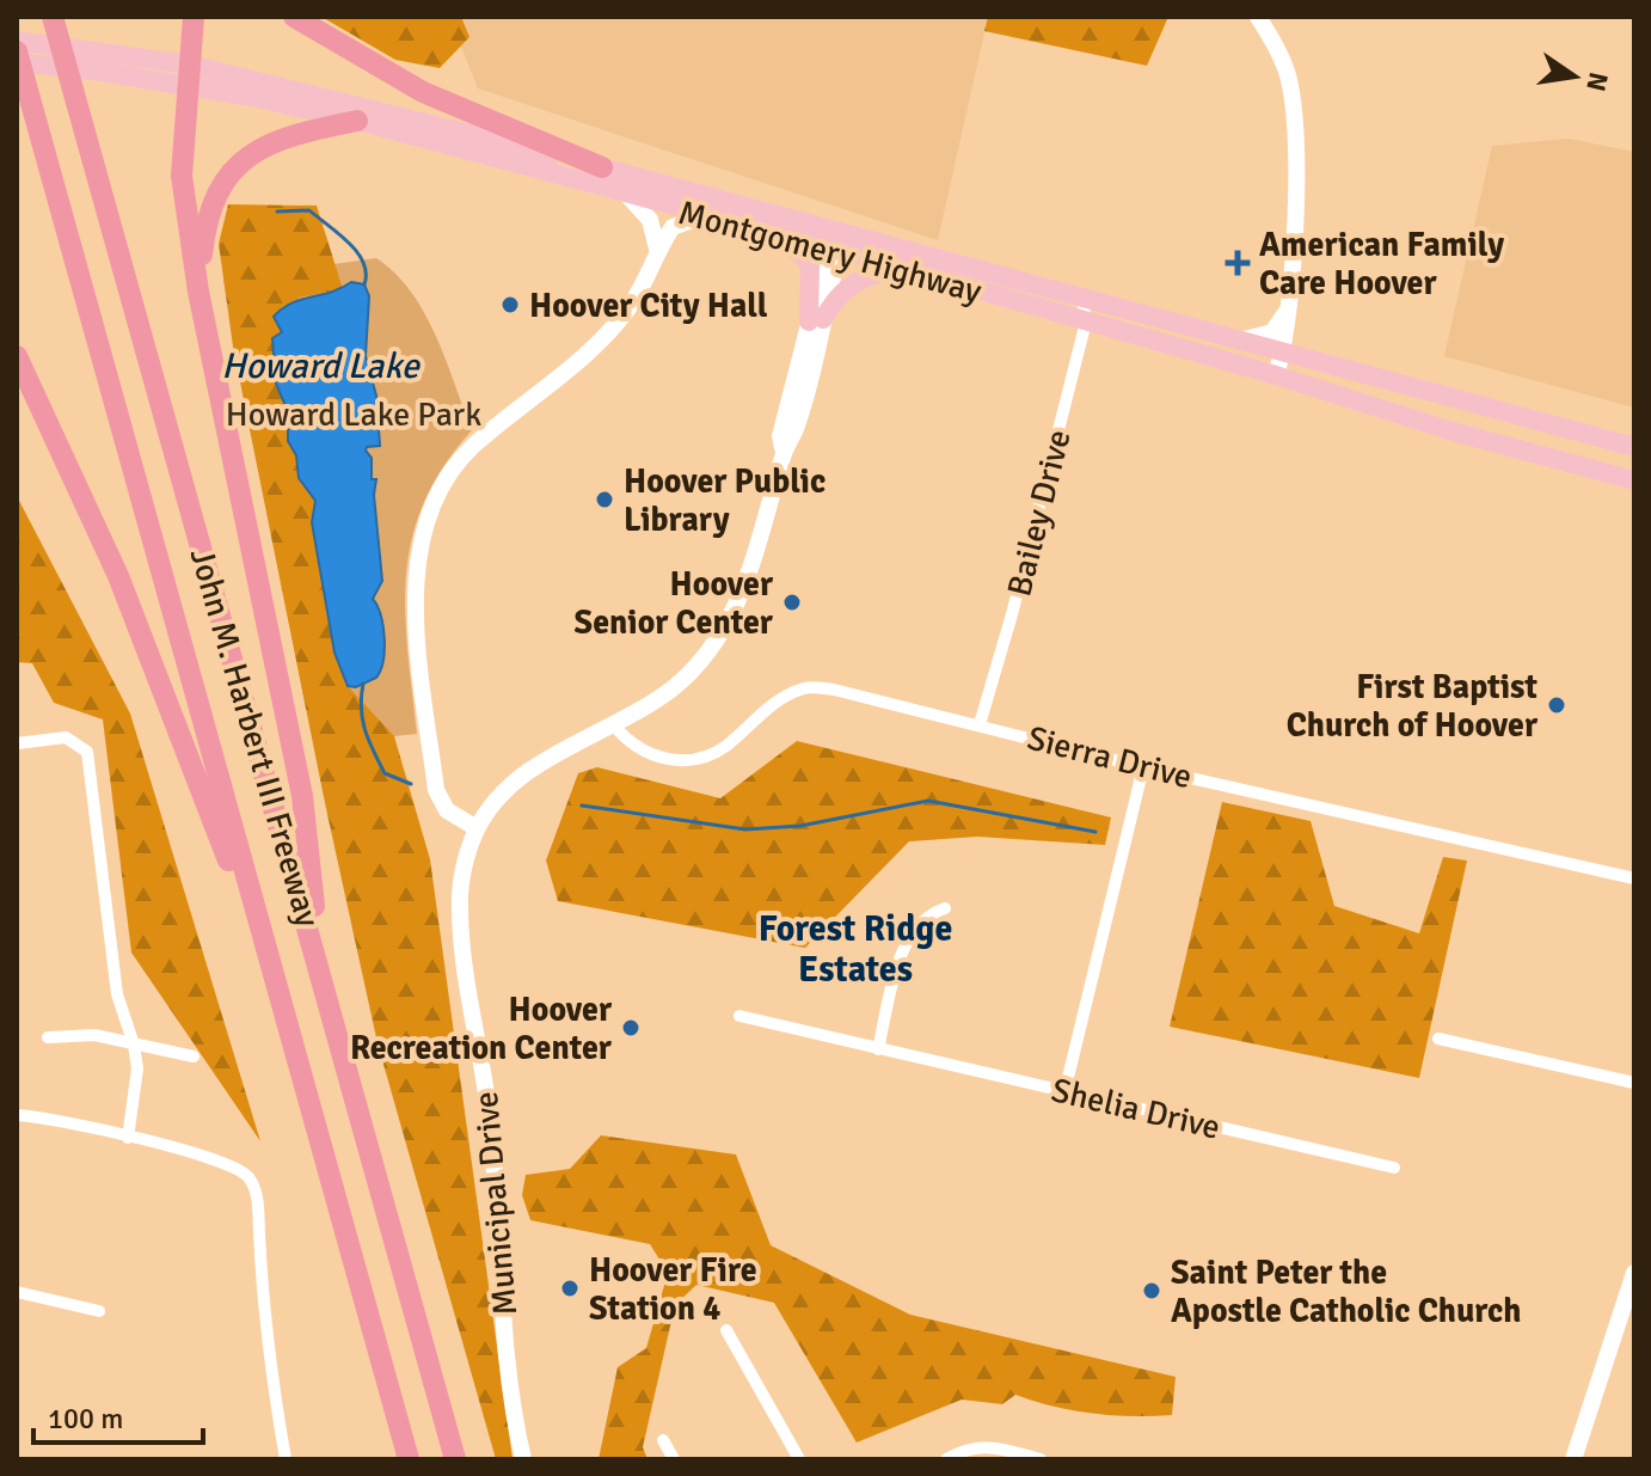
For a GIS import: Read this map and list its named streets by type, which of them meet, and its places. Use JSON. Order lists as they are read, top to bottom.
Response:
{
  "streets": {
    "highway": ["John M. Harbert III Freeway"],
    "main road": ["Montgomery Highway"],
    "street": [
      "Bailey Drive",
      "Sierra Drive",
      "Shelia Drive",
      "Municipal Drive"
    ]
  },
  "crossings": [
    ["Montgomery Highway", "Bailey Drive"],
    ["Montgomery Highway", "Municipal Drive"],
    ["Bailey Drive", "Sierra Drive"],
    ["Sierra Drive", "Municipal Drive"]
  ],
  "districts": ["Forest Ridge Estates"],
  "water": ["Howard Lake"],
  "parks": ["Howard Lake Park"],
  "places": {
    "health": ["American Family Care Hoover"],
    "other": [
      "Hoover City Hall",
      "Hoover Public Library",
      "Hoover Senior Center",
      "First Baptist Church of Hoover",
      "Hoover Recreation Center",
      "Hoover Fire Station 4",
      "Saint Peter the Apostle Catholic Church"
    ]
  },
  "scale_bar": "100 m",
  "north": "right"
}
